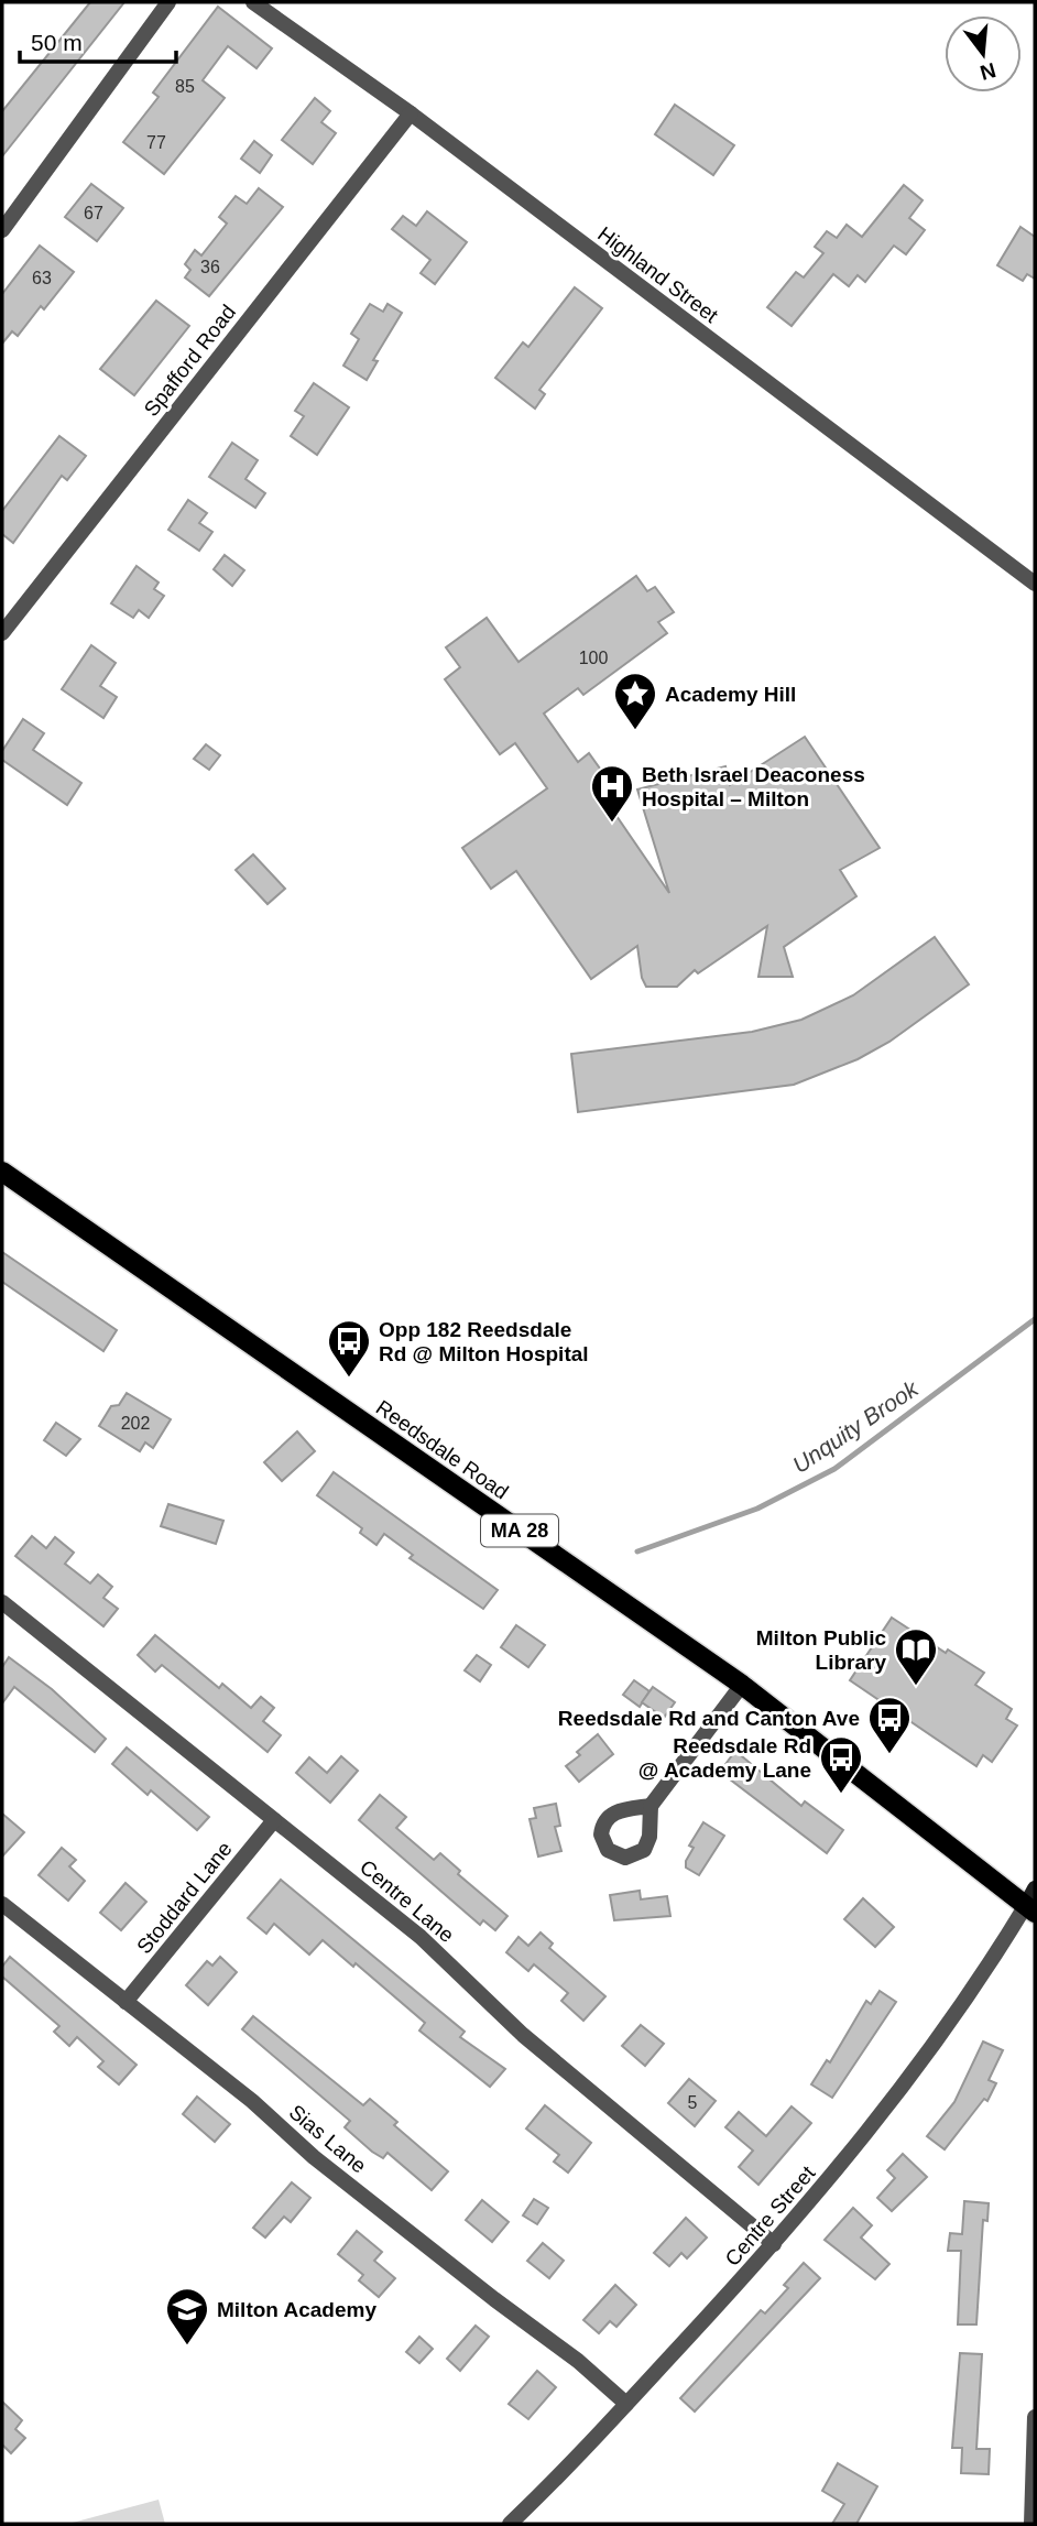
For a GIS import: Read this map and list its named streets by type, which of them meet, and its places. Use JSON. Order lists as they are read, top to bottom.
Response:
{
  "streets": {
    "main road": ["Reedsdale Road", "MA 28"],
    "street": [
      "Highland Street",
      "Spafford Road",
      "Stoddard Lane",
      "Centre Lane",
      "Sias Lane",
      "Centre Street"
    ]
  },
  "crossings": [
    ["Highland Street", "Spafford Road"],
    ["Reedsdale Road", "Centre Street"],
    ["Stoddard Lane", "Centre Lane"],
    ["Stoddard Lane", "Sias Lane"],
    ["Centre Lane", "Centre Street"],
    ["Sias Lane", "Centre Street"]
  ],
  "water": ["Unquity Brook"],
  "places": {
    "place": ["Academy Hill"],
    "hospital": ["Beth Israel Deaconess Hospital – Milton"],
    "bus stop": ["Opp 182 Reedsdale Rd @ Milton Hospital", "Reedsdale Rd and Canton Ave", "Reedsdale Rd @ Academy Lane"],
    "library": ["Milton Public Library"],
    "school or university": ["Milton Academy"]
  },
  "house_numbers": [
    "85",
    "77",
    "67",
    "36",
    "63",
    "100",
    "202",
    "5"
  ],
  "scale_bar": "50 m",
  "north": "bottom"
}
